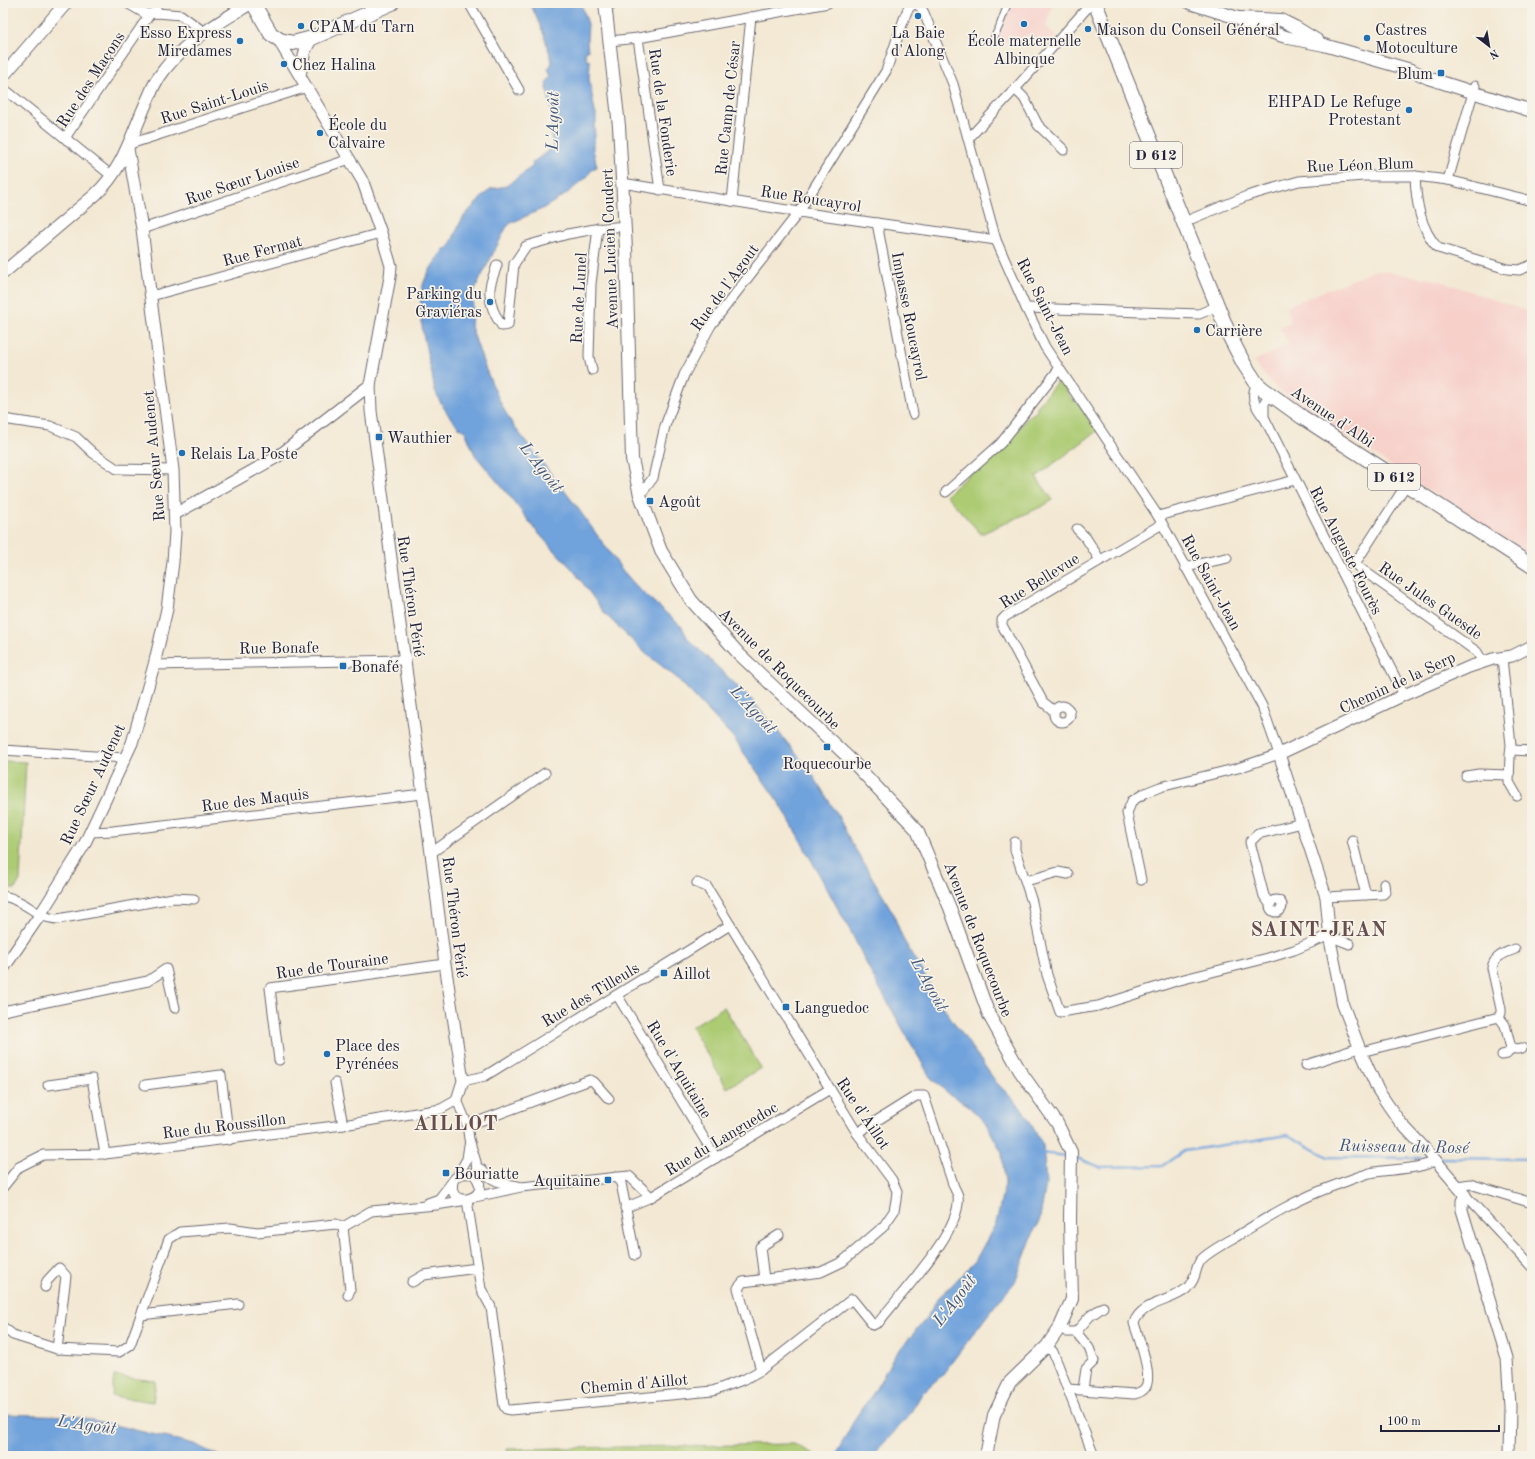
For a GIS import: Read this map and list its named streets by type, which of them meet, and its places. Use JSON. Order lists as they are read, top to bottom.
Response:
{
  "streets": {
    "main road": [
      "D 612",
      "Avenue Lucien Coudert",
      "Avenue d'Albi",
      "Avenue de Roquecourbe"
    ],
    "street": [
      "Rue des Maçons",
      "Rue Saint-Louis",
      "Rue Camp de César",
      "Rue de la Fonderie",
      "Rue Léon Blum",
      "Rue Sœur Louise",
      "Rue Roucayrol",
      "Rue Fermat",
      "Rue de l'Agout",
      "Rue de Lunel",
      "Rue Saint-Jean",
      "Impasse Roucayrol",
      "Rue Sœur Audenet",
      "Rue Auguste Fourès",
      "Rue Bellevue",
      "Rue Théron Périé",
      "Rue Jules Guesde",
      "Rue Bonafe",
      "Chemin de la Serp",
      "Rue des Maquis",
      "Rue de Touraine",
      "Rue des Tilleuls",
      "Rue d'Aquitaine",
      "Rue d'Aillot",
      "Rue du Roussillon",
      "Rue du Languedoc",
      "Chemin d'Aillot"
    ]
  },
  "crossings": [
    ["Rue Saint-Louis", "Rue Sœur Audenet"],
    ["Rue Saint-Louis", "Rue Théron Périé"],
    ["Rue Camp de César", "Rue Roucayrol"],
    ["Rue de la Fonderie", "Rue Roucayrol"],
    ["D 612", "Rue Léon Blum"],
    ["D 612", "Avenue d'Albi"],
    ["D 612", "Rue Auguste Fourès"],
    ["Rue Sœur Louise", "Rue Sœur Audenet"],
    ["Rue Sœur Louise", "Rue Théron Périé"],
    ["Rue Roucayrol", "Avenue Lucien Coudert"],
    ["Rue Roucayrol", "Rue de l'Agout"],
    ["Rue Roucayrol", "Rue Saint-Jean"],
    ["Rue Roucayrol", "Impasse Roucayrol"],
    ["Avenue Lucien Coudert", "Rue de l'Agout"],
    ["Avenue Lucien Coudert", "Avenue de Roquecourbe"],
    ["Rue Fermat", "Rue Sœur Audenet"],
    ["Rue Fermat", "Rue Théron Périé"],
    ["Rue de l'Agout", "Rue Saint-Jean"],
    ["Rue de l'Agout", "Avenue de Roquecourbe"],
    ["Rue Saint-Jean", "Rue Bellevue"],
    ["Rue Saint-Jean", "Chemin de la Serp"],
    ["Avenue d'Albi", "Rue Auguste Fourès"],
    ["Avenue d'Albi", "Rue Jules Guesde"],
    ["Rue Sœur Audenet", "Rue Bonafe"],
    ["Rue Sœur Audenet", "Rue des Maquis"],
    ["Rue Auguste Fourès", "Rue Bellevue"],
    ["Rue Auguste Fourès", "Chemin de la Serp"],
    ["Rue Théron Périé", "Rue Bonafe"],
    ["Rue Théron Périé", "Rue des Maquis"],
    ["Rue Théron Périé", "Rue de Touraine"],
    ["Rue Théron Périé", "Rue des Tilleuls"],
    ["Rue Théron Périé", "Rue du Roussillon"],
    ["Rue Jules Guesde", "Chemin de la Serp"],
    ["Rue des Tilleuls", "Rue d'Aquitaine"],
    ["Rue des Tilleuls", "Rue d'Aillot"],
    ["Rue d'Aquitaine", "Rue du Languedoc"],
    ["Rue d'Aillot", "Rue du Languedoc"],
    ["Rue d'Aillot", "Chemin d'Aillot"]
  ],
  "districts": ["SAINT-JEAN", "AILLOT"],
  "water": ["L'Agoût", "Ruisseau du Rosé"],
  "places": {
    "other": [
      "La Baie d'Along",
      "École maternelle Albinque",
      "CPAM du Tarn",
      "Maison du Conseil Général",
      "Castres Motoculture",
      "Esso Express Miredames",
      "Chez Halina",
      "EHPAD Le Refuge Protestant",
      "École du Calvaire",
      "Parking du Graviéras",
      "Carrière",
      "Relais La Poste",
      "Place des Pyrénées"
    ],
    "transit": [
      "Blum",
      "Wauthier",
      "Agoût",
      "Bonafé",
      "Roquecourbe",
      "Aillot",
      "Languedoc",
      "Bouriatte",
      "Aquitaine"
    ]
  },
  "scale_bar": "100 m",
  "north": "bottom right"
}
